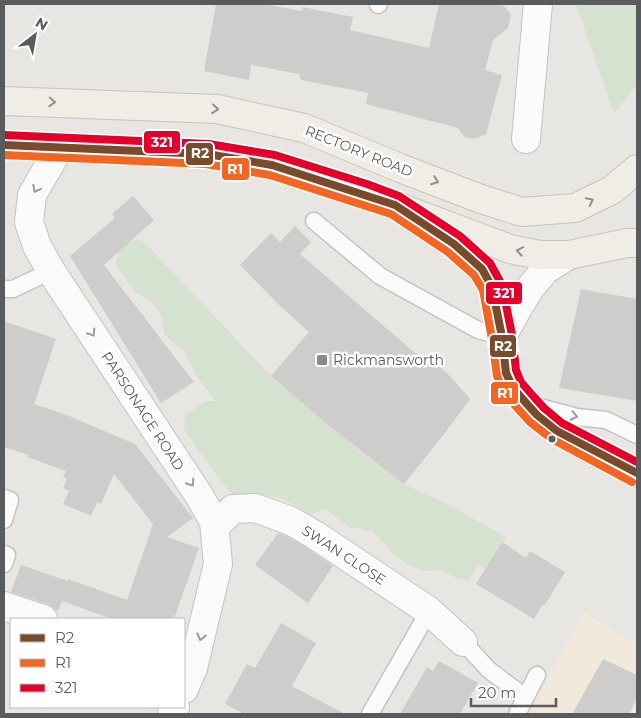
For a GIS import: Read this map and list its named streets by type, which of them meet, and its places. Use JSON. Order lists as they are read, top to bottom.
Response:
{
  "streets": {
    "main road": ["RECTORY ROAD"],
    "street": ["PARSONAGE ROAD", "SWAN CLOSE"]
  },
  "crossings": [
    ["PARSONAGE ROAD", "SWAN CLOSE"]
  ],
  "one_way": ["PARSONAGE ROAD"],
  "places": {
    "transit": ["Rickmansworth"]
  },
  "lines": ["transit line 321", "transit line R2", "transit line R1"],
  "legend": ["R2", "R1", "321"],
  "scale_bar": "20 m",
  "north": "top right"
}
